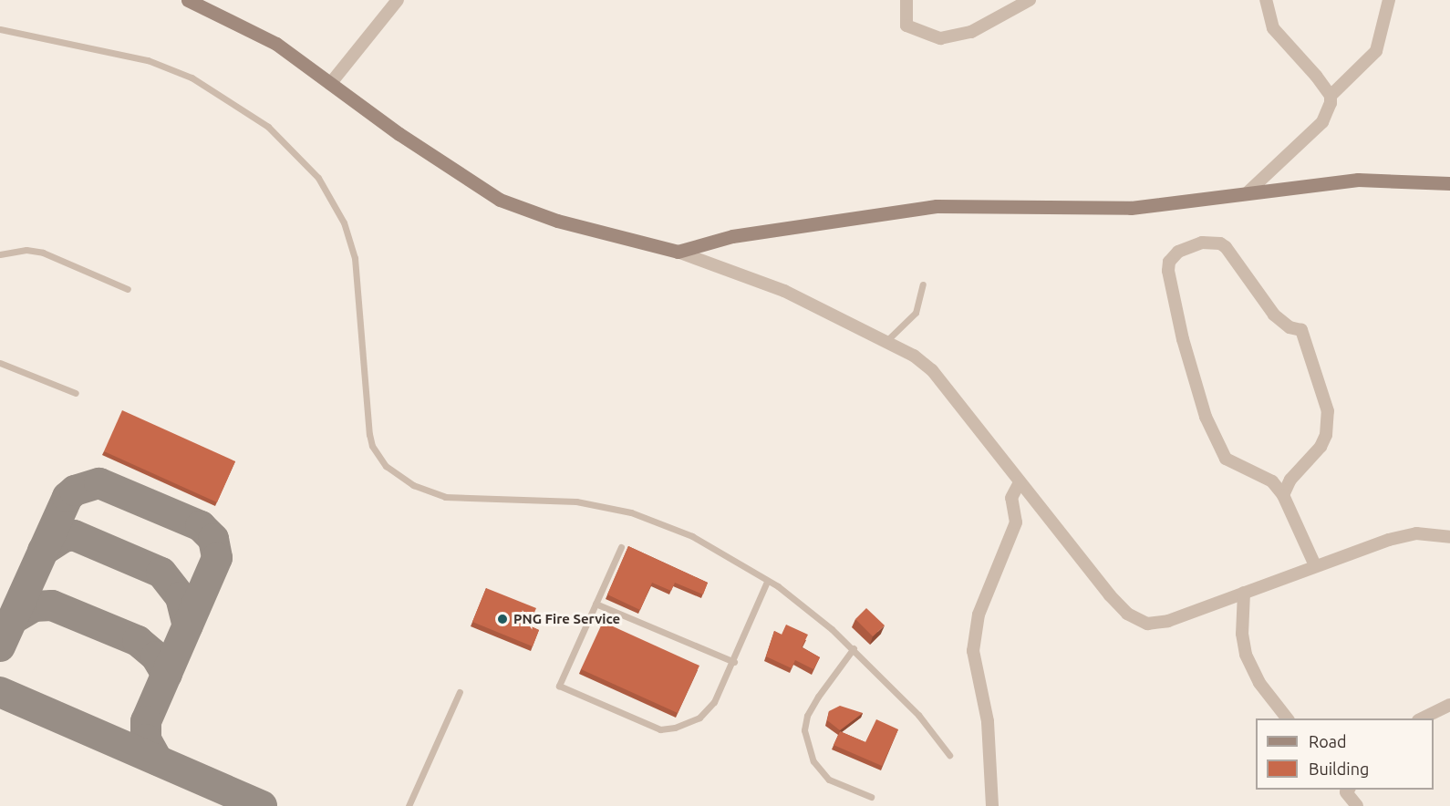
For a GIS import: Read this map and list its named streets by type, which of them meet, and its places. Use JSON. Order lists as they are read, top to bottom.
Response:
{
  "places": ["PNG Fire Service"],
  "legend": ["Road", "Building"]
}
